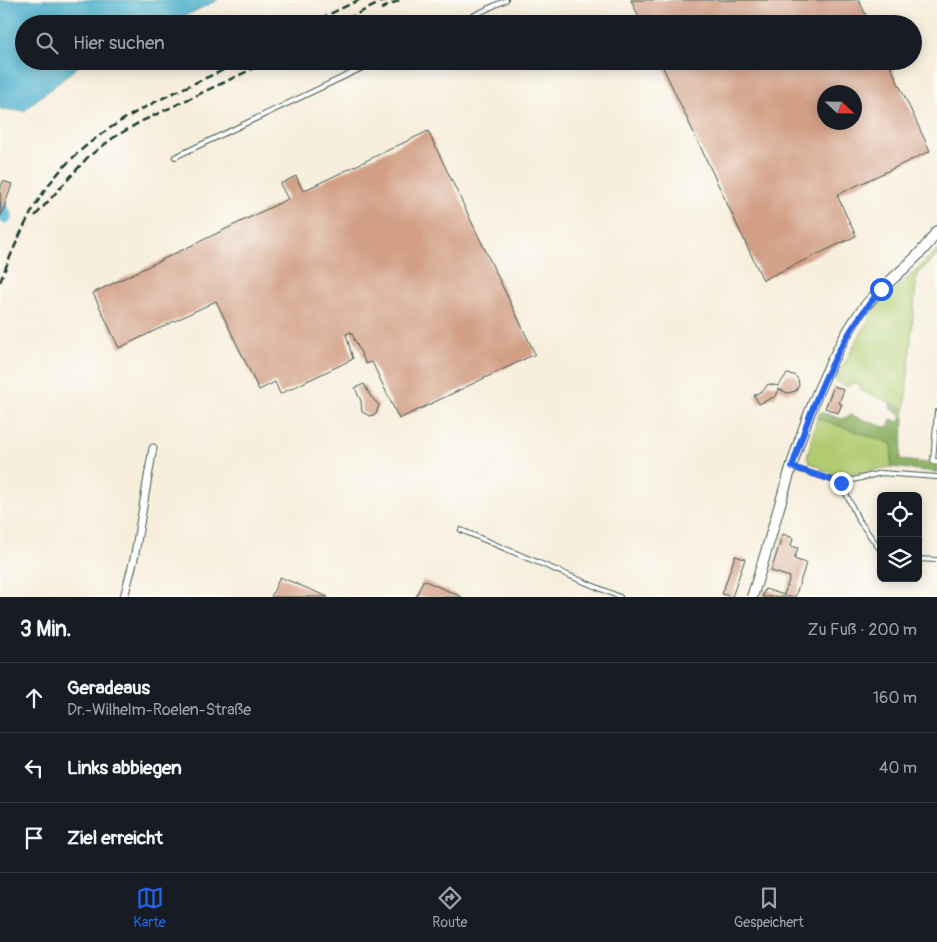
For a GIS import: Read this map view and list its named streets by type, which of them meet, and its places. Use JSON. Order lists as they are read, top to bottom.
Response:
{
  "north": "right",
  "page": {
    "search": "Hier suchen",
    "heading": ["3 Min.", "Zu Fuß · 200 m"],
    "list": [
      ["Geradeaus", "Dr.-Wilhelm-Roelen-Straße", "160 m"],
      ["Links abbiegen", "40 m"],
      "Ziel erreicht"
    ],
    "nav": ["Karte", "Route", "Gespeichert"]
  }
}
